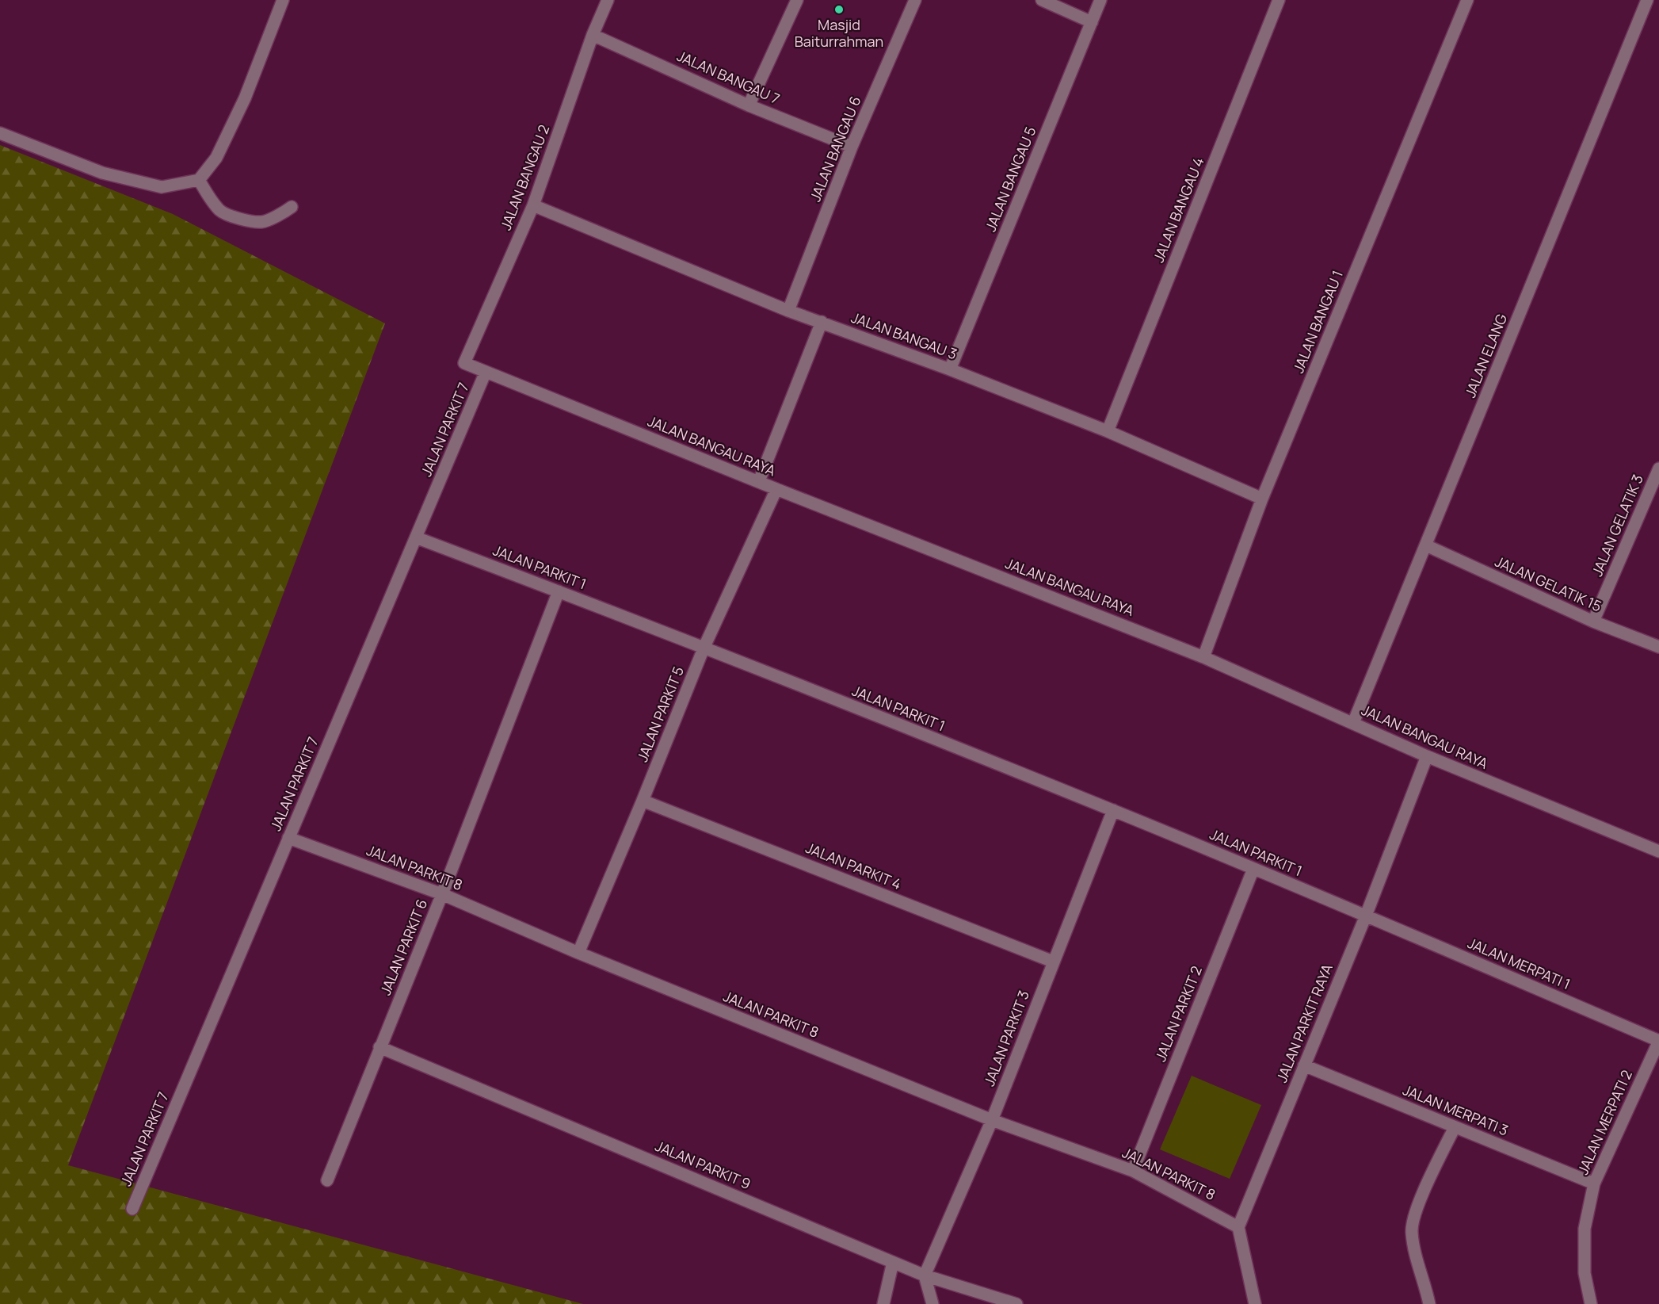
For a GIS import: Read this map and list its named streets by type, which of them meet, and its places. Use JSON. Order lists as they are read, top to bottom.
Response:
{
  "streets": {
    "street": [
      "JALAN BANGAU 7",
      "JALAN BANGAU 6",
      "JALAN BANGAU 2",
      "JALAN BANGAU 5",
      "JALAN BANGAU 4",
      "JALAN BANGAU 1",
      "JALAN BANGAU 3",
      "JALAN ELANG",
      "JALAN PARKIT 7",
      "JALAN BANGAU RAYA",
      "JALAN GELATIK 3",
      "JALAN PARKIT 1",
      "JALAN GELATIK 15",
      "JALAN PARKIT 5",
      "JALAN PARKIT 4",
      "JALAN PARKIT 8",
      "JALAN PARKIT 6",
      "JALAN MERPATI 1",
      "JALAN PARKIT 2",
      "JALAN PARKIT RAYA",
      "JALAN PARKIT 3",
      "JALAN MERPATI 3",
      "JALAN MERPATI 2",
      "JALAN PARKIT 9"
    ]
  },
  "crossings": [
    ["JALAN BANGAU 7", "JALAN BANGAU 6"],
    ["JALAN BANGAU 7", "JALAN BANGAU 2"],
    ["JALAN BANGAU 6", "JALAN BANGAU 3"],
    ["JALAN BANGAU 2", "JALAN BANGAU 3"],
    ["JALAN BANGAU 2", "JALAN BANGAU RAYA"],
    ["JALAN BANGAU 5", "JALAN BANGAU 3"],
    ["JALAN BANGAU 4", "JALAN BANGAU 3"],
    ["JALAN BANGAU 1", "JALAN BANGAU 3"],
    ["JALAN BANGAU 1", "JALAN BANGAU RAYA"],
    ["JALAN ELANG", "JALAN BANGAU RAYA"],
    ["JALAN ELANG", "JALAN GELATIK 15"],
    ["JALAN PARKIT 7", "JALAN BANGAU RAYA"],
    ["JALAN PARKIT 7", "JALAN PARKIT 1"],
    ["JALAN PARKIT 7", "JALAN PARKIT 8"],
    ["JALAN BANGAU RAYA", "JALAN PARKIT 5"],
    ["JALAN BANGAU RAYA", "JALAN PARKIT RAYA"],
    ["JALAN GELATIK 3", "JALAN GELATIK 15"],
    ["JALAN PARKIT 1", "JALAN PARKIT 5"],
    ["JALAN PARKIT 1", "JALAN PARKIT 6"],
    ["JALAN PARKIT 1", "JALAN MERPATI 1"],
    ["JALAN PARKIT 1", "JALAN PARKIT 2"],
    ["JALAN PARKIT 1", "JALAN PARKIT RAYA"],
    ["JALAN PARKIT 1", "JALAN PARKIT 3"],
    ["JALAN PARKIT 5", "JALAN PARKIT 4"],
    ["JALAN PARKIT 5", "JALAN PARKIT 8"],
    ["JALAN PARKIT 4", "JALAN PARKIT 3"],
    ["JALAN PARKIT 8", "JALAN PARKIT 6"],
    ["JALAN PARKIT 8", "JALAN PARKIT 2"],
    ["JALAN PARKIT 8", "JALAN PARKIT RAYA"],
    ["JALAN PARKIT 8", "JALAN PARKIT 3"],
    ["JALAN PARKIT 6", "JALAN PARKIT 9"],
    ["JALAN MERPATI 1", "JALAN PARKIT RAYA"],
    ["JALAN MERPATI 1", "JALAN MERPATI 2"],
    ["JALAN PARKIT RAYA", "JALAN MERPATI 3"],
    ["JALAN PARKIT 3", "JALAN PARKIT 9"],
    ["JALAN MERPATI 3", "JALAN MERPATI 2"]
  ],
  "places": ["Masjid Baiturrahman"]
}
